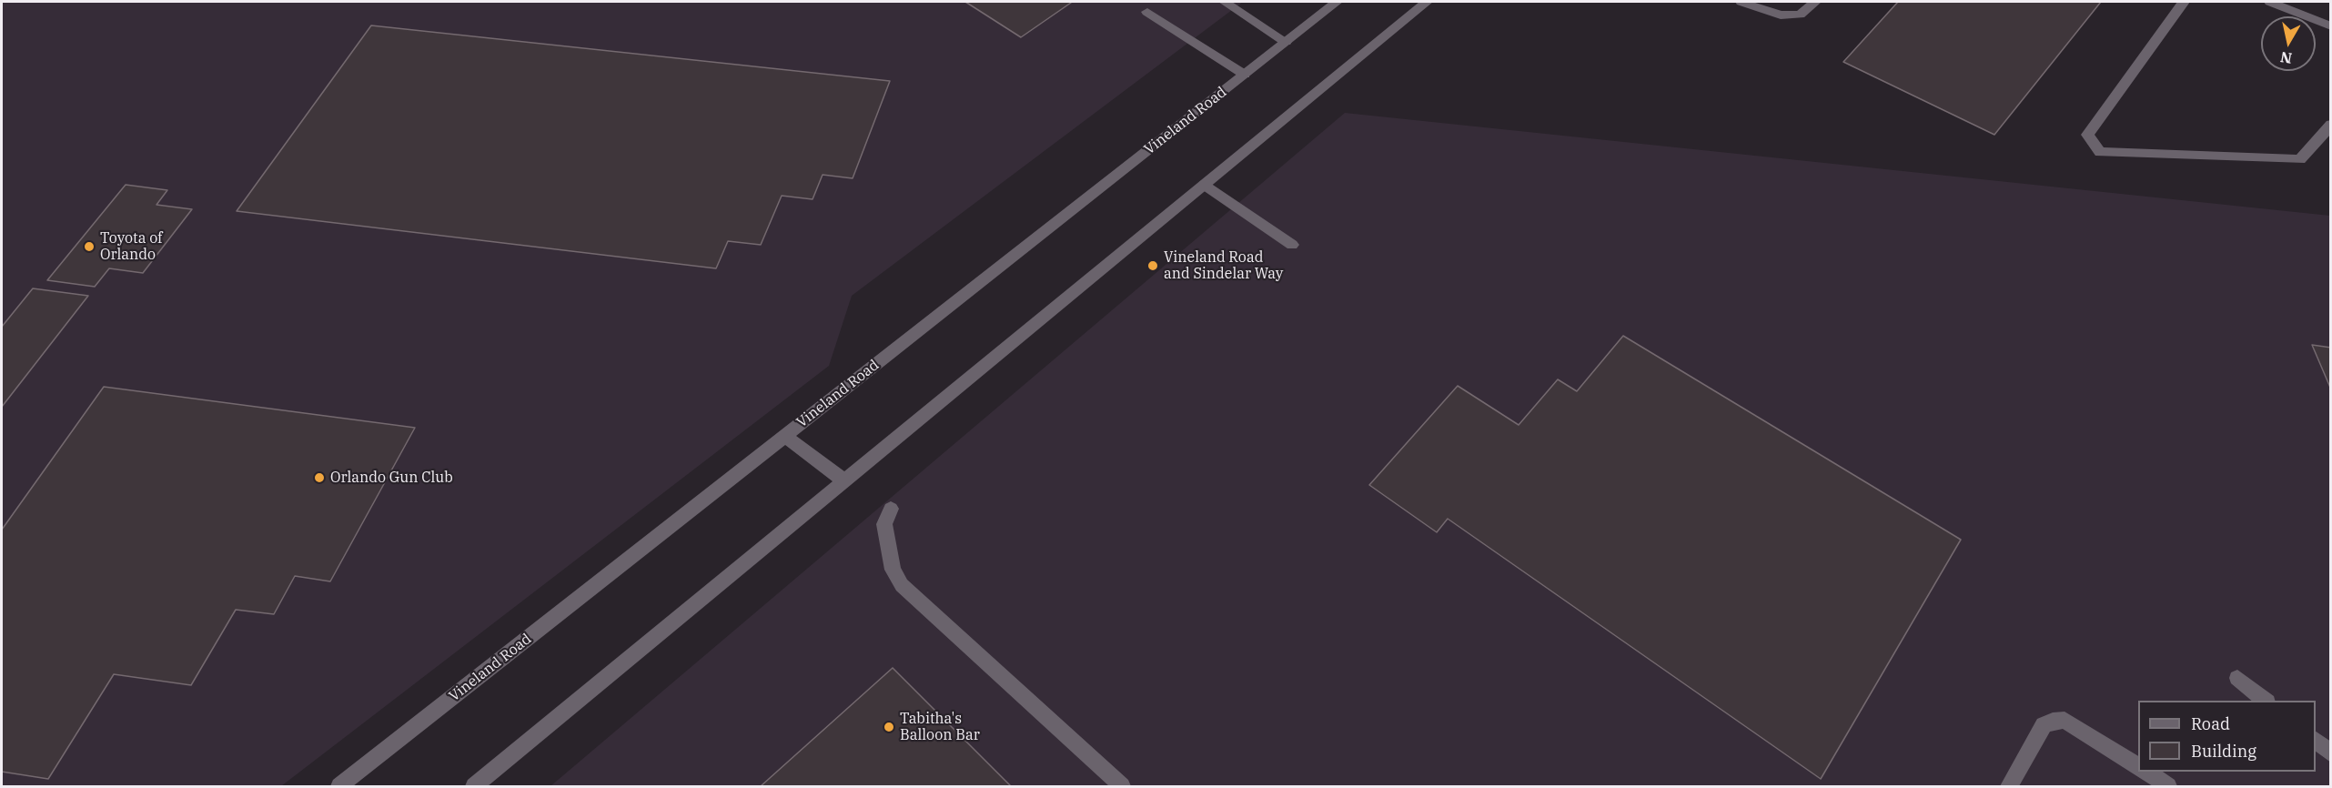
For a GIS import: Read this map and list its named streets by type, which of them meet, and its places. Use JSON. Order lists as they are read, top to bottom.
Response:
{
  "streets": {
    "street": ["Vineland Road"]
  },
  "places": [
    "Toyota of Orlando",
    "Vineland Road and Sindelar Way",
    "Orlando Gun Club",
    "Tabitha's Balloon Bar"
  ],
  "legend": ["Road", "Building"],
  "north": "bottom"
}
